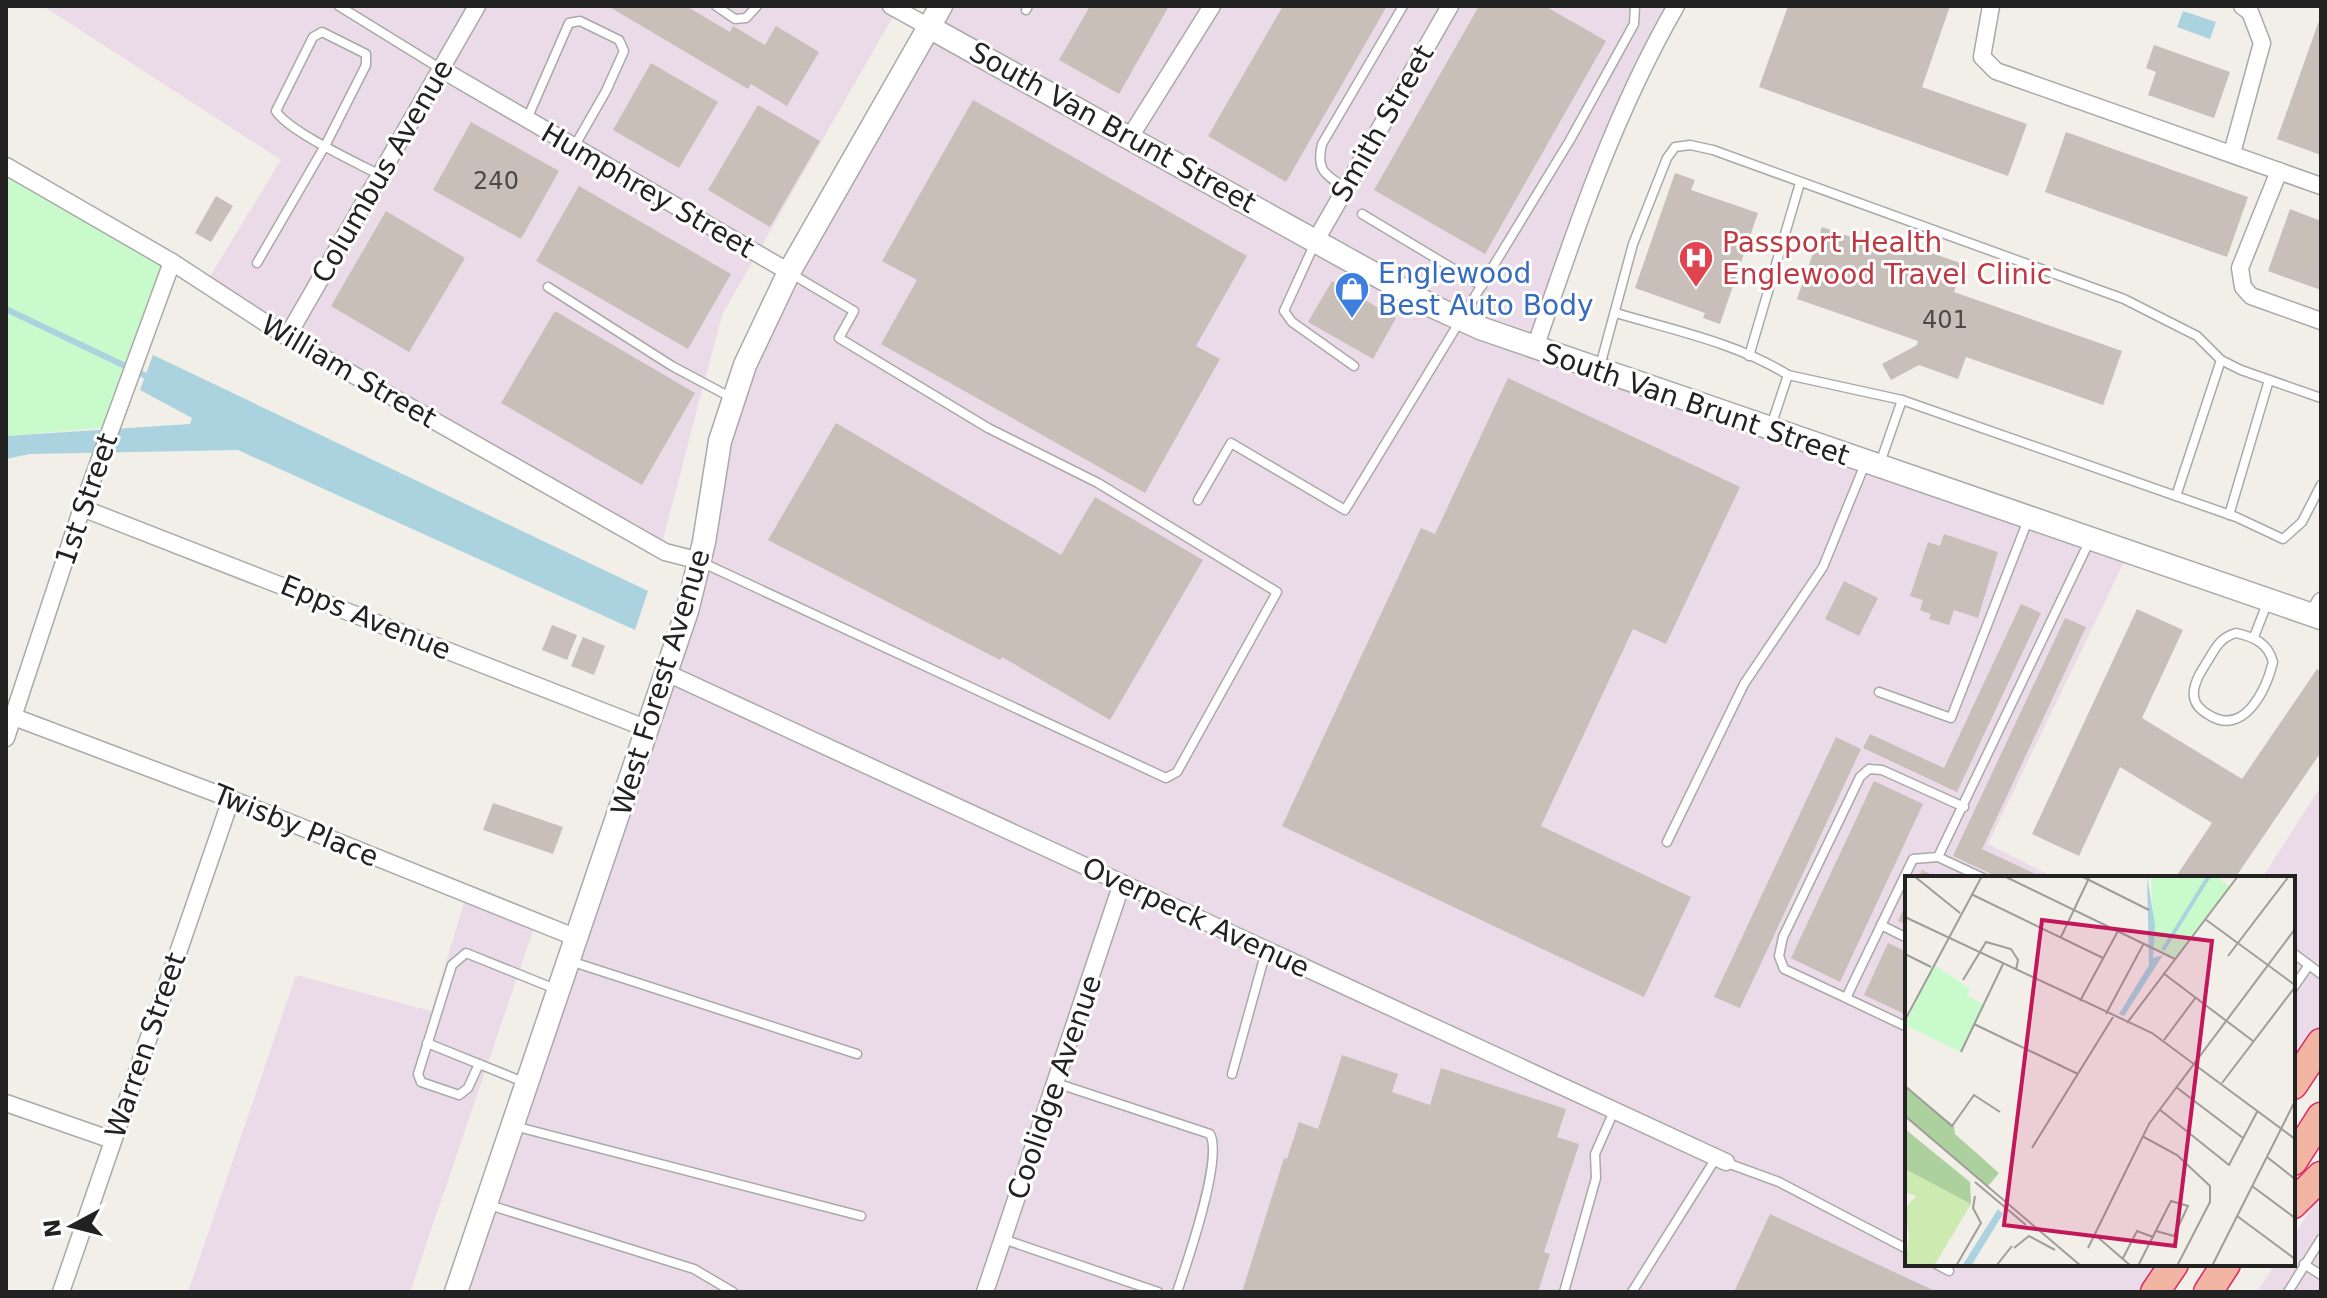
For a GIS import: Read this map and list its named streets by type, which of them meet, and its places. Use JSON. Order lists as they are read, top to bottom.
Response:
{
  "streets": {
    "street": [
      "Smith Street",
      "South Van Brunt Street",
      "Columbus Avenue",
      "Humphrey Street",
      "William Street",
      "1st Street",
      "Epps Avenue",
      "West Forest Avenue",
      "Twisby Place",
      "Overpeck Avenue",
      "Warren Street",
      "Coolidge Avenue"
    ]
  },
  "crossings": [
    ["Smith Street", "South Van Brunt Street"],
    ["South Van Brunt Street", "West Forest Avenue"],
    ["Columbus Avenue", "Humphrey Street"],
    ["Columbus Avenue", "William Street"],
    ["Humphrey Street", "William Street"],
    ["Humphrey Street", "West Forest Avenue"],
    ["William Street", "1st Street"],
    ["William Street", "West Forest Avenue"],
    ["1st Street", "Epps Avenue"],
    ["1st Street", "Twisby Place"],
    ["Epps Avenue", "West Forest Avenue"],
    ["West Forest Avenue", "Twisby Place"],
    ["West Forest Avenue", "Overpeck Avenue"],
    ["Twisby Place", "Warren Street"],
    ["Overpeck Avenue", "Coolidge Avenue"]
  ],
  "places": {
    "hospital": ["Passport Health Englewood Travel Clinic"],
    "shop": ["Englewood Best Auto Body"]
  },
  "house_numbers": ["240", "401"],
  "north": "left"
}
